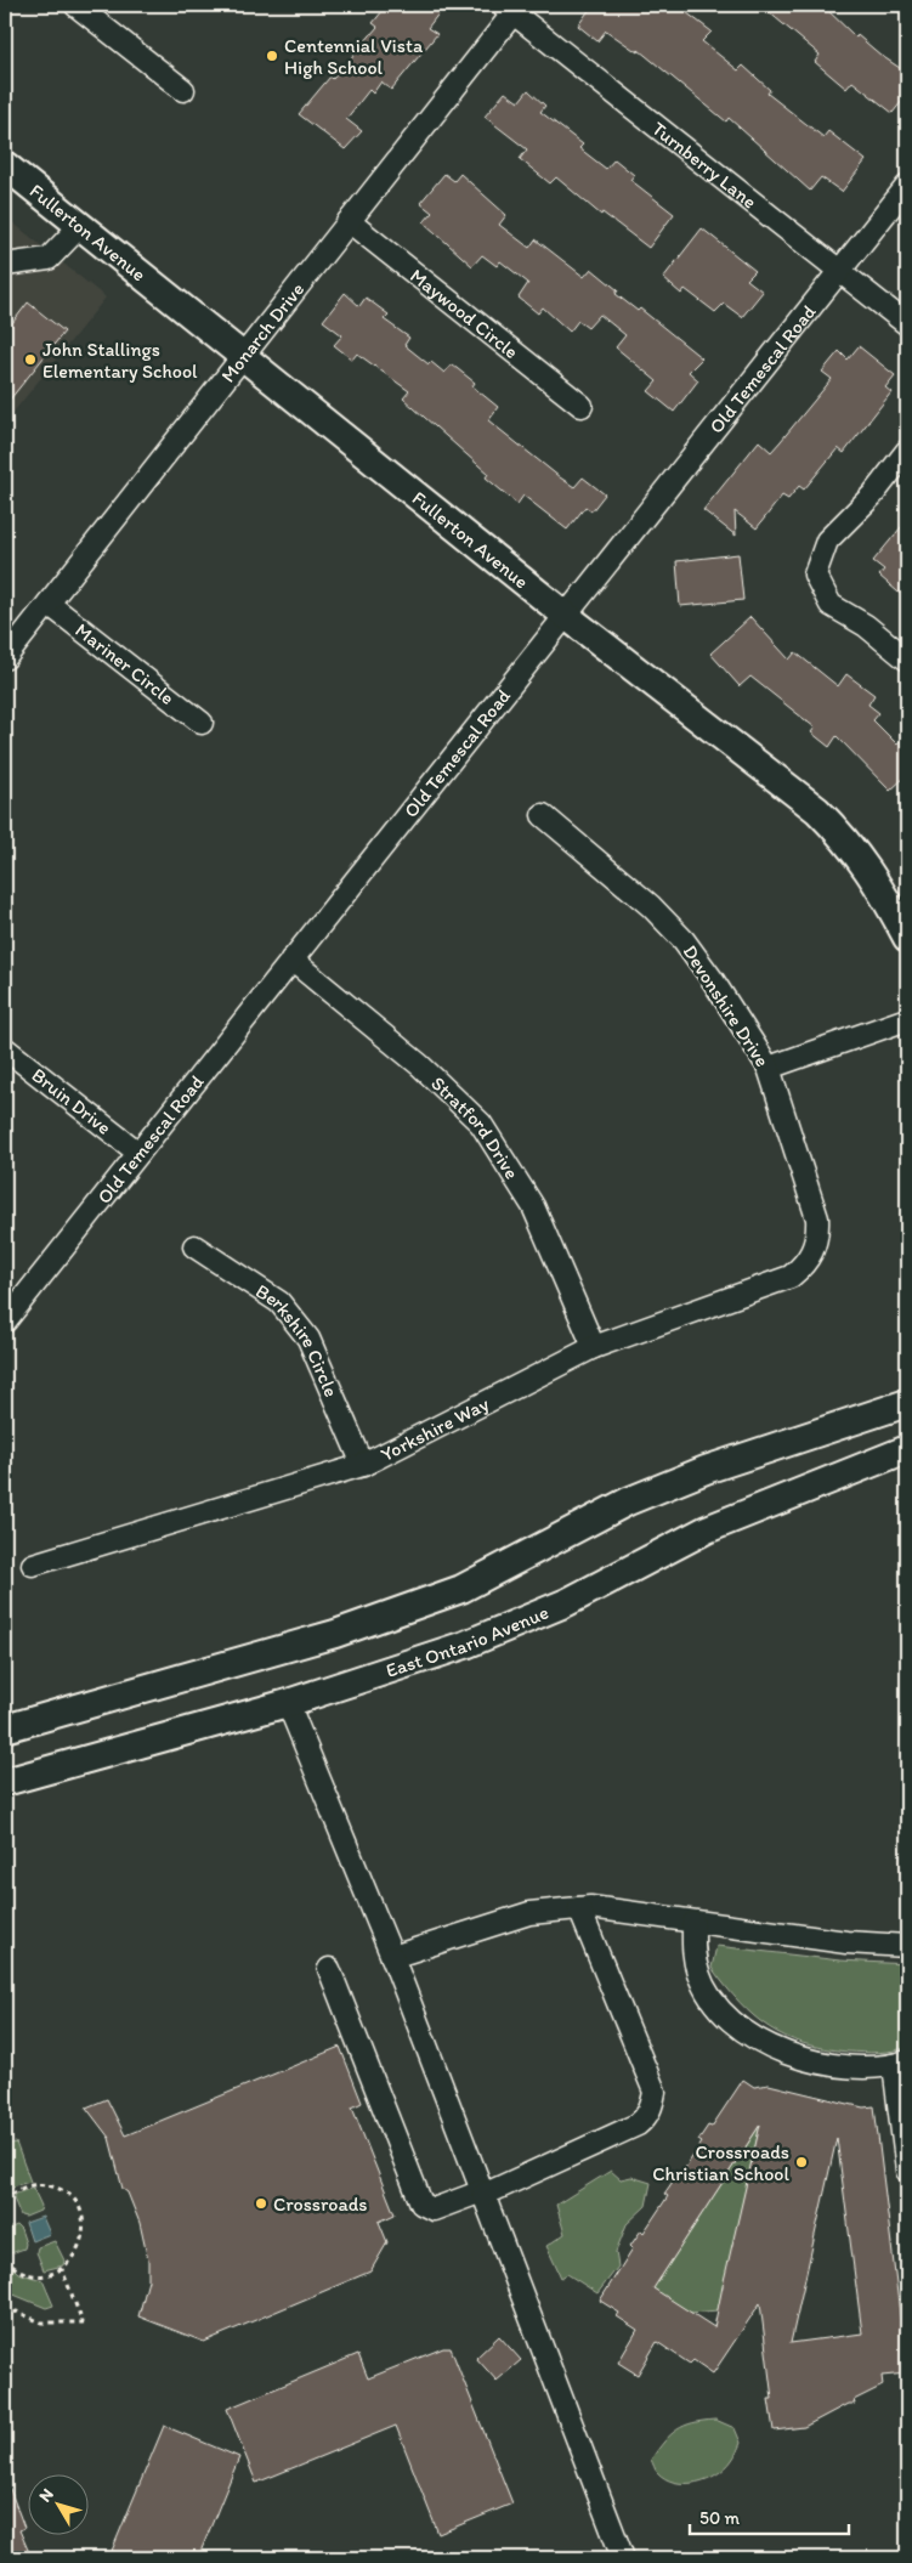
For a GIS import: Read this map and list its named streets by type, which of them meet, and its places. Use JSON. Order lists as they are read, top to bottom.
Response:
{
  "streets": {
    "main road": ["Fullerton Avenue", "East Ontario Avenue"],
    "street": [
      "Turnberry Lane",
      "Maywood Circle",
      "Monarch Drive",
      "Old Temescal Road",
      "Mariner Circle",
      "Devonshire Drive",
      "Bruin Drive",
      "Stratford Drive",
      "Berkshire Circle",
      "Yorkshire Way"
    ]
  },
  "crossings": [
    ["Turnberry Lane", "Monarch Drive"],
    ["Turnberry Lane", "Old Temescal Road"],
    ["Fullerton Avenue", "Monarch Drive"],
    ["Fullerton Avenue", "Old Temescal Road"],
    ["Maywood Circle", "Monarch Drive"],
    ["Monarch Drive", "Mariner Circle"],
    ["Old Temescal Road", "Bruin Drive"],
    ["Old Temescal Road", "Stratford Drive"],
    ["Devonshire Drive", "Yorkshire Way"],
    ["Stratford Drive", "Yorkshire Way"],
    ["Berkshire Circle", "Yorkshire Way"]
  ],
  "places": [
    "Centennial Vista High School",
    "John Stallings Elementary School",
    "Crossroads Christian School",
    "Crossroads"
  ],
  "scale_bar": "50 m",
  "north": "top left"
}
